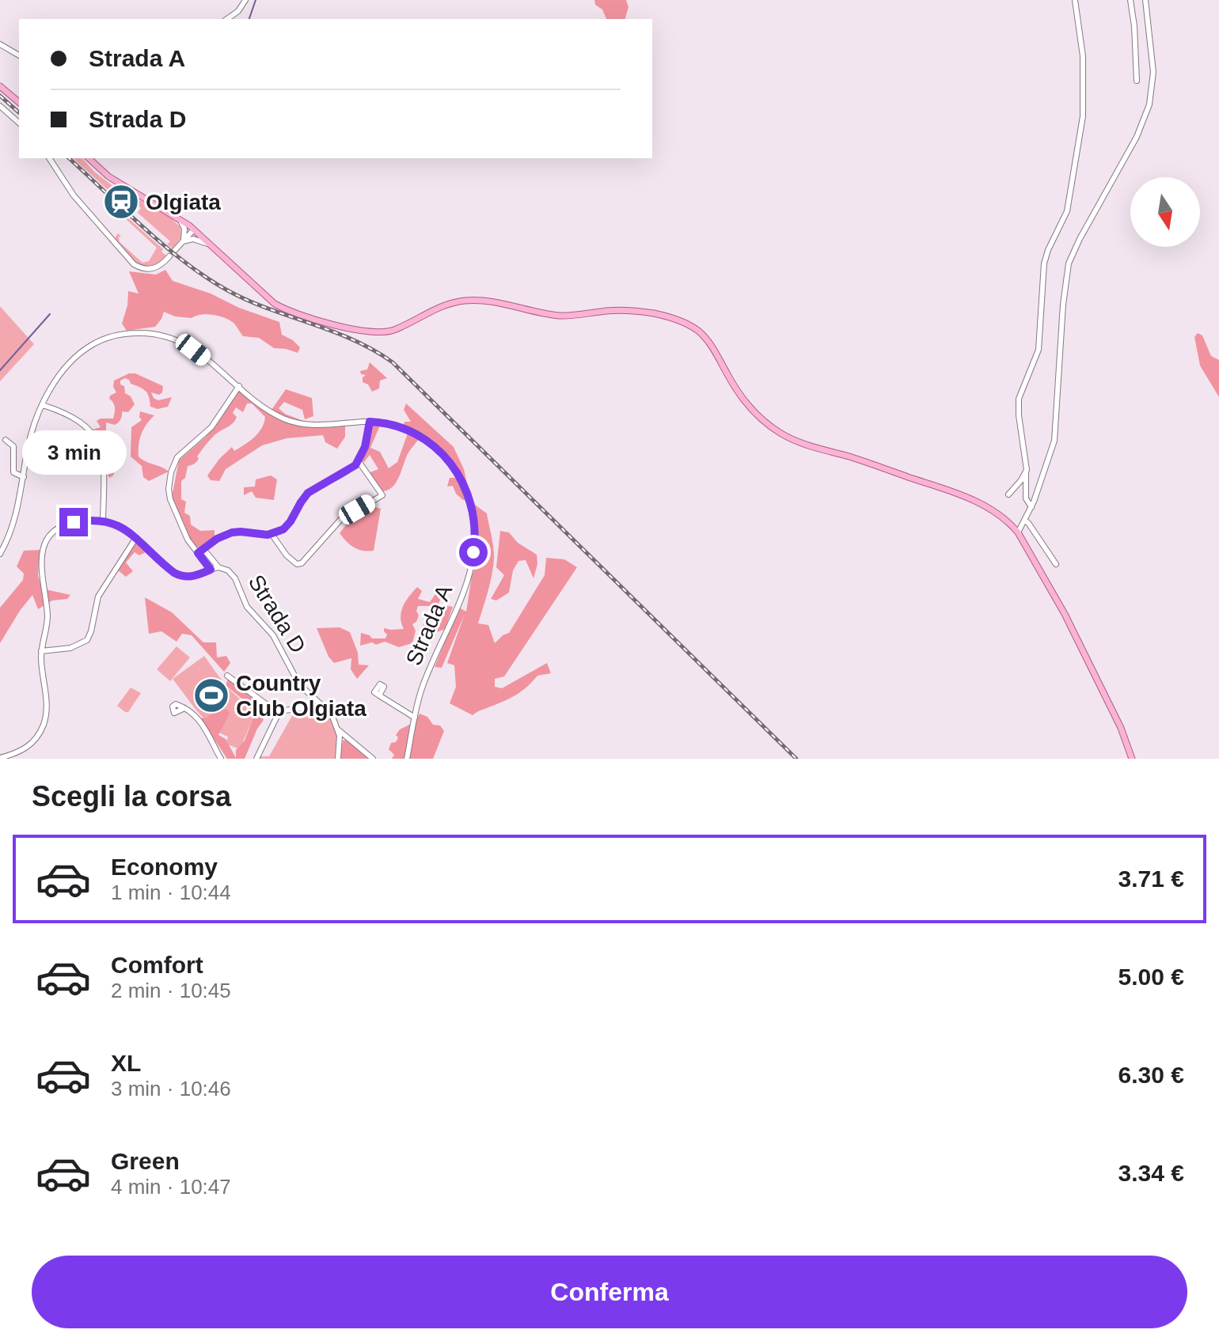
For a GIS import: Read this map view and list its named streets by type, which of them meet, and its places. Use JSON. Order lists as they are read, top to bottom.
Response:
{
  "streets": {
    "street": ["Strada D", "Strada A"]
  },
  "places": {
    "station": ["Olgiata"],
    "sports": ["Country Club Olgiata"]
  },
  "north": "bottom",
  "page": {
    "banner": ["Strada A", "Strada D"],
    "bubble": "3 min",
    "heading": "Scegli la corsa",
    "list": [
      {
        "name": "Economy",
        "note": "1 min · 10:44",
        "value": "3.71 €"
      },
      {
        "name": "Comfort",
        "note": "2 min · 10:45",
        "value": "5.00 €"
      },
      {
        "name": "XL",
        "note": "3 min · 10:46",
        "value": "6.30 €"
      },
      {
        "name": "Green",
        "note": "4 min · 10:47",
        "value": "3.34 €"
      }
    ],
    "buttons": "Conferma"
  }
}
